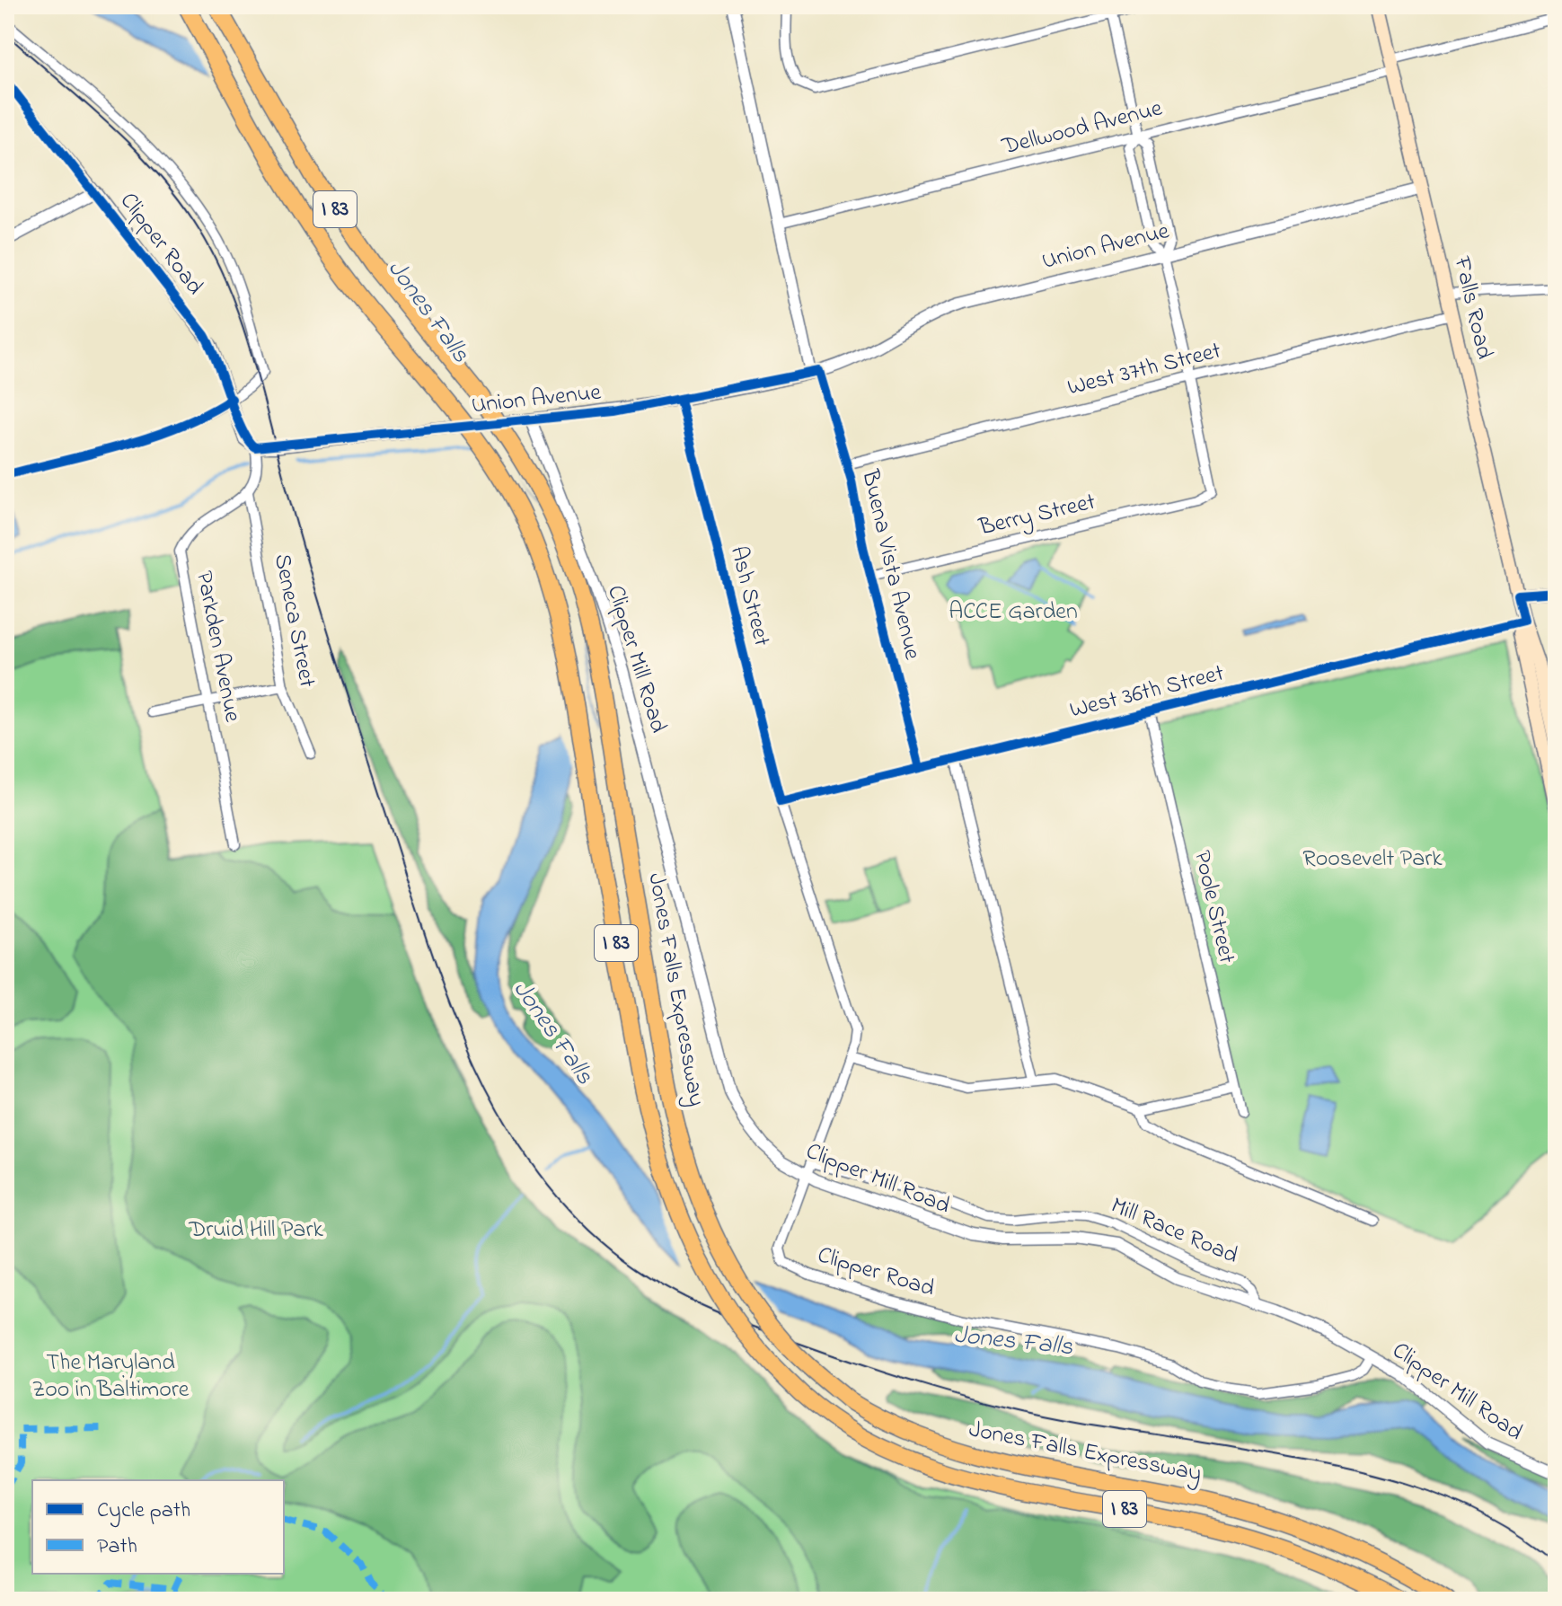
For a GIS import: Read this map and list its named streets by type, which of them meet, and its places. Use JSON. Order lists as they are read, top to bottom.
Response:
{
  "streets": {
    "highway": ["I 83", "Jones Falls Expressway"],
    "main road": ["Falls Road"],
    "street": [
      "Dellwood Avenue",
      "Clipper Road",
      "Union Avenue",
      "West 37th Street",
      "Berry Street",
      "Buena Vista Avenue",
      "Ash Street",
      "Seneca Street",
      "Parkden Avenue",
      "Clipper Mill Road",
      "West 36th Street",
      "Poole Street",
      "Mill Race Road"
    ]
  },
  "crossings": [
    ["Dellwood Avenue", "Falls Road"],
    ["Dellwood Avenue", "Buena Vista Avenue"],
    ["Clipper Road", "Union Avenue"],
    ["Clipper Road", "Ash Street"],
    ["Clipper Road", "Clipper Mill Road"],
    ["Union Avenue", "Falls Road"],
    ["Union Avenue", "Buena Vista Avenue"],
    ["Union Avenue", "Ash Street"],
    ["Union Avenue", "Clipper Mill Road"],
    ["Falls Road", "West 37th Street"],
    ["Falls Road", "West 36th Street"],
    ["West 37th Street", "Berry Street"],
    ["West 37th Street", "Buena Vista Avenue"],
    ["Berry Street", "Buena Vista Avenue"],
    ["Buena Vista Avenue", "West 36th Street"],
    ["Ash Street", "Clipper Mill Road"],
    ["Ash Street", "West 36th Street"],
    ["Ash Street", "Mill Race Road"],
    ["Seneca Street", "Parkden Avenue"],
    ["Clipper Mill Road", "Mill Race Road"],
    ["West 36th Street", "Poole Street"]
  ],
  "water": ["Jones Falls"],
  "parks": [
    "ACCE Garden",
    "Roosevelt Park",
    "Druid Hill Park",
    "The Maryland Zoo in Baltimore"
  ],
  "legend": ["Cycle path", "Path"]
}
